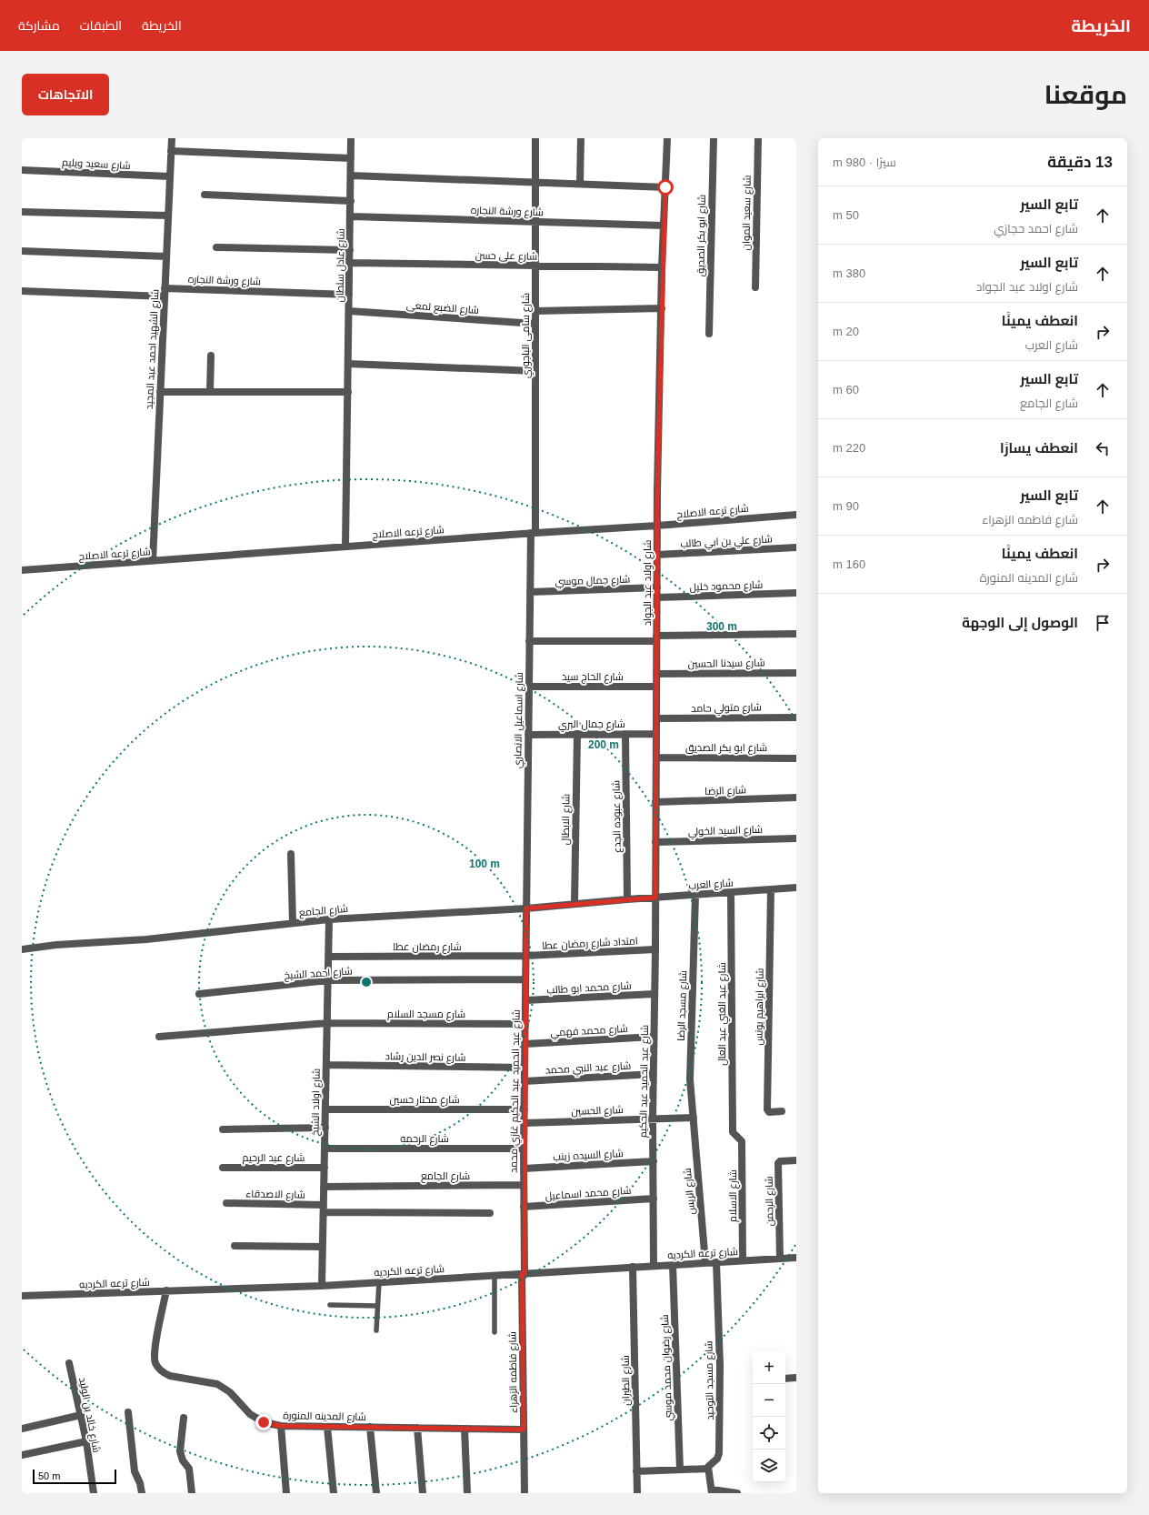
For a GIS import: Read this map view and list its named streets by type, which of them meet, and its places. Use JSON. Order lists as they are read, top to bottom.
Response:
{
  "streets": {
    "street": [
      "شارع سعيد ويليم",
      "شارع ورشة النجاره",
      "شارع سعيد الموان",
      "شارع ابو بكر الصديق",
      "شارع على حسن",
      "شارع عادل سلطان",
      "شارع الضبع لمعى",
      "شارع سامى الباجوري",
      "شارع الشهيد احمد عبد المجيد",
      "شارع ترعه الاصلاح",
      "شارع علي بن ابي طالب",
      "شارع جمال موسي",
      "شارع اولاد عبد الجواد",
      "شارع محمود خليل",
      "شارع سيدنا الحسين",
      "شارع الحاج سيد",
      "شارع متولي حامد",
      "شارع اسماعيل الانصاري",
      "شارع جمال البري",
      "شارع الرضا",
      "شارع عبوده الجدع",
      "شارع الابطال",
      "شارع السيد الخولي",
      "شارع العرب",
      "شارع الجامع",
      "امتداد شارع رمضان عطا",
      "شارع رمضان عطا",
      "شارع احمد الشيخ",
      "شارع محمد ابو طالب",
      "شارع مسجد الرضا",
      "شارع ابراهيم يونس",
      "شارع مسجد السلام",
      "شارع عبد الغني عبد العال",
      "شارع محمد فهمي",
      "شارع نصر الدين رشاد",
      "شارع عبد النبي محمد",
      "شارع عبد الحميد عبد الحكيم",
      "شارع عبد الحميد عبد الحكيم غازي محمد",
      "شارع مختار حسين",
      "شارع اولاد الشيخ",
      "شارع الحسين",
      "شارع الرحمه",
      "شارع السيده زينب",
      "شارع عبد الرحيم",
      "شارع الريس",
      "شارع محمد اسماعيل",
      "شارع الاصدقاء",
      "شارع الاسلام",
      "شارع الرحمن",
      "شارع ترعه الكرديه",
      "شارع رضوان محمد موسي",
      "شارع فاطمه الزهراء",
      "شارع الطيران",
      "شارع مسجد التوحيد",
      "شارع خالد بن الوليد",
      "شارع المدينه المنورة"
    ]
  },
  "crossings": [
    ["شارع سعيد ويليم", "شارع الشهيد احمد عبد المجيد"],
    ["شارع ورشة النجاره", "شارع عادل سلطان"],
    ["شارع ورشة النجاره", "شارع سامى الباجوري"],
    ["شارع ورشة النجاره", "شارع الشهيد احمد عبد المجيد"],
    ["شارع ورشة النجاره", "شارع اولاد عبد الجواد"],
    ["شارع ابو بكر الصديق", "شارع اولاد عبد الجواد"],
    ["شارع على حسن", "شارع عادل سلطان"],
    ["شارع على حسن", "شارع سامى الباجوري"],
    ["شارع على حسن", "شارع اولاد عبد الجواد"],
    ["شارع عادل سلطان", "شارع الضبع لمعى"],
    ["شارع عادل سلطان", "شارع ترعه الاصلاح"],
    ["شارع الضبع لمعى", "شارع سامى الباجوري"],
    ["شارع سامى الباجوري", "شارع ترعه الاصلاح"],
    ["شارع سامى الباجوري", "شارع اسماعيل الانصاري"],
    ["شارع الشهيد احمد عبد المجيد", "شارع ترعه الاصلاح"],
    ["شارع ترعه الاصلاح", "شارع اولاد عبد الجواد"],
    ["شارع ترعه الاصلاح", "شارع اسماعيل الانصاري"],
    ["شارع علي بن ابي طالب", "شارع اولاد عبد الجواد"],
    ["شارع جمال موسي", "شارع اولاد عبد الجواد"],
    ["شارع جمال موسي", "شارع اسماعيل الانصاري"],
    ["شارع اولاد عبد الجواد", "شارع محمود خليل"],
    ["شارع اولاد عبد الجواد", "شارع سيدنا الحسين"],
    ["شارع اولاد عبد الجواد", "شارع الحاج سيد"],
    ["شارع اولاد عبد الجواد", "شارع متولي حامد"],
    ["شارع اولاد عبد الجواد", "شارع جمال البري"],
    ["شارع اولاد عبد الجواد", "شارع الرضا"],
    ["شارع اولاد عبد الجواد", "شارع السيد الخولي"],
    ["شارع اولاد عبد الجواد", "شارع العرب"],
    ["شارع اولاد عبد الجواد", "شارع عبد الحميد عبد الحكيم"],
    ["شارع الحاج سيد", "شارع اسماعيل الانصاري"],
    ["شارع اسماعيل الانصاري", "شارع جمال البري"],
    ["شارع اسماعيل الانصاري", "شارع الجامع"],
    ["شارع اسماعيل الانصاري", "شارع عبد الحميد عبد الحكيم غازي محمد"],
    ["شارع جمال البري", "شارع عبوده الجدع"],
    ["شارع جمال البري", "شارع الابطال"],
    ["شارع عبوده الجدع", "شارع العرب"],
    ["شارع عبوده الجدع", "شارع الجامع"],
    ["شارع الابطال", "شارع الجامع"],
    ["شارع العرب", "شارع الجامع"],
    ["شارع العرب", "شارع مسجد الرضا"],
    ["شارع العرب", "شارع ابراهيم يونس"],
    ["شارع العرب", "شارع عبد الغني عبد العال"],
    ["شارع العرب", "شارع عبد الحميد عبد الحكيم"],
    ["شارع الجامع", "شارع عبد الحميد عبد الحكيم غازي محمد"],
    ["شارع الجامع", "شارع اولاد الشيخ"],
    ["امتداد شارع رمضان عطا", "شارع رمضان عطا"],
    ["امتداد شارع رمضان عطا", "شارع عبد الحميد عبد الحكيم"],
    ["امتداد شارع رمضان عطا", "شارع عبد الحميد عبد الحكيم غازي محمد"],
    ["شارع رمضان عطا", "شارع عبد الحميد عبد الحكيم غازي محمد"],
    ["شارع رمضان عطا", "شارع اولاد الشيخ"],
    ["شارع احمد الشيخ", "شارع عبد الحميد عبد الحكيم غازي محمد"],
    ["شارع احمد الشيخ", "شارع اولاد الشيخ"],
    ["شارع محمد ابو طالب", "شارع عبد الحميد عبد الحكيم"],
    ["شارع محمد ابو طالب", "شارع عبد الحميد عبد الحكيم غازي محمد"],
    ["شارع مسجد الرضا", "شارع الحسين"],
    ["شارع مسجد الرضا", "شارع الريس"],
    ["شارع مسجد السلام", "شارع عبد الحميد عبد الحكيم غازي محمد"],
    ["شارع مسجد السلام", "شارع اولاد الشيخ"],
    ["شارع عبد الغني عبد العال", "شارع الاسلام"],
    ["شارع محمد فهمي", "شارع عبد الحميد عبد الحكيم"],
    ["شارع محمد فهمي", "شارع عبد الحميد عبد الحكيم غازي محمد"],
    ["شارع نصر الدين رشاد", "شارع عبد الحميد عبد الحكيم غازي محمد"],
    ["شارع نصر الدين رشاد", "شارع اولاد الشيخ"],
    ["شارع عبد النبي محمد", "شارع عبد الحميد عبد الحكيم"],
    ["شارع عبد النبي محمد", "شارع عبد الحميد عبد الحكيم غازي محمد"],
    ["شارع عبد الحميد عبد الحكيم", "شارع الحسين"],
    ["شارع عبد الحميد عبد الحكيم", "شارع السيده زينب"],
    ["شارع عبد الحميد عبد الحكيم", "شارع محمد اسماعيل"],
    ["شارع عبد الحميد عبد الحكيم", "شارع ترعه الكرديه"],
    ["شارع عبد الحميد عبد الحكيم غازي محمد", "شارع مختار حسين"],
    ["شارع عبد الحميد عبد الحكيم غازي محمد", "شارع الحسين"],
    ["شارع عبد الحميد عبد الحكيم غازي محمد", "شارع الرحمه"],
    ["شارع عبد الحميد عبد الحكيم غازي محمد", "شارع السيده زينب"],
    ["شارع عبد الحميد عبد الحكيم غازي محمد", "شارع محمد اسماعيل"],
    ["شارع عبد الحميد عبد الحكيم غازي محمد", "شارع ترعه الكرديه"],
    ["شارع عبد الحميد عبد الحكيم غازي محمد", "شارع فاطمه الزهراء"],
    ["شارع مختار حسين", "شارع اولاد الشيخ"],
    ["شارع اولاد الشيخ", "شارع الرحمه"],
    ["شارع اولاد الشيخ", "شارع عبد الرحيم"],
    ["شارع اولاد الشيخ", "شارع الاصدقاء"],
    ["شارع اولاد الشيخ", "شارع ترعه الكرديه"],
    ["شارع الحسين", "شارع الريس"],
    ["شارع الريس", "شارع ترعه الكرديه"],
    ["شارع الاسلام", "شارع ترعه الكرديه"],
    ["شارع الرحمن", "شارع ترعه الكرديه"],
    ["شارع ترعه الكرديه", "شارع رضوان محمد موسي"],
    ["شارع ترعه الكرديه", "شارع فاطمه الزهراء"],
    ["شارع ترعه الكرديه", "شارع الطيران"],
    ["شارع ترعه الكرديه", "شارع مسجد التوحيد"],
    ["شارع ترعه الكرديه", "شارع المدينه المنورة"],
    ["شارع فاطمه الزهراء", "شارع المدينه المنورة"]
  ],
  "scale_bar": "50 m",
  "page": {
    "header": "الخريطة",
    "nav": ["الخريطة", "الطبقات", "مشاركة"],
    "title": "موقعنا",
    "buttons": "الاتجاهات",
    "heading": ["13 دقيقة", "سيرًا · 980 m"],
    "list": [
      ["تابع السير", "شارع احمد حجازي", "50 m"],
      ["تابع السير", "شارع اولاد عبد الجواد", "380 m"],
      ["انعطف يمينًا", "شارع العرب", "20 m"],
      ["تابع السير", "شارع الجامع", "60 m"],
      ["انعطف يسارًا", "220 m"],
      ["تابع السير", "شارع فاطمه الزهراء", "90 m"],
      ["انعطف يمينًا", "شارع المدينه المنورة", "160 m"],
      "الوصول إلى الوجهة"
    ],
    "map_buttons": ["+", "−"],
    "scale": "50 m"
  },
  "rings": ["300 m", "200 m", "100 m"]
}
